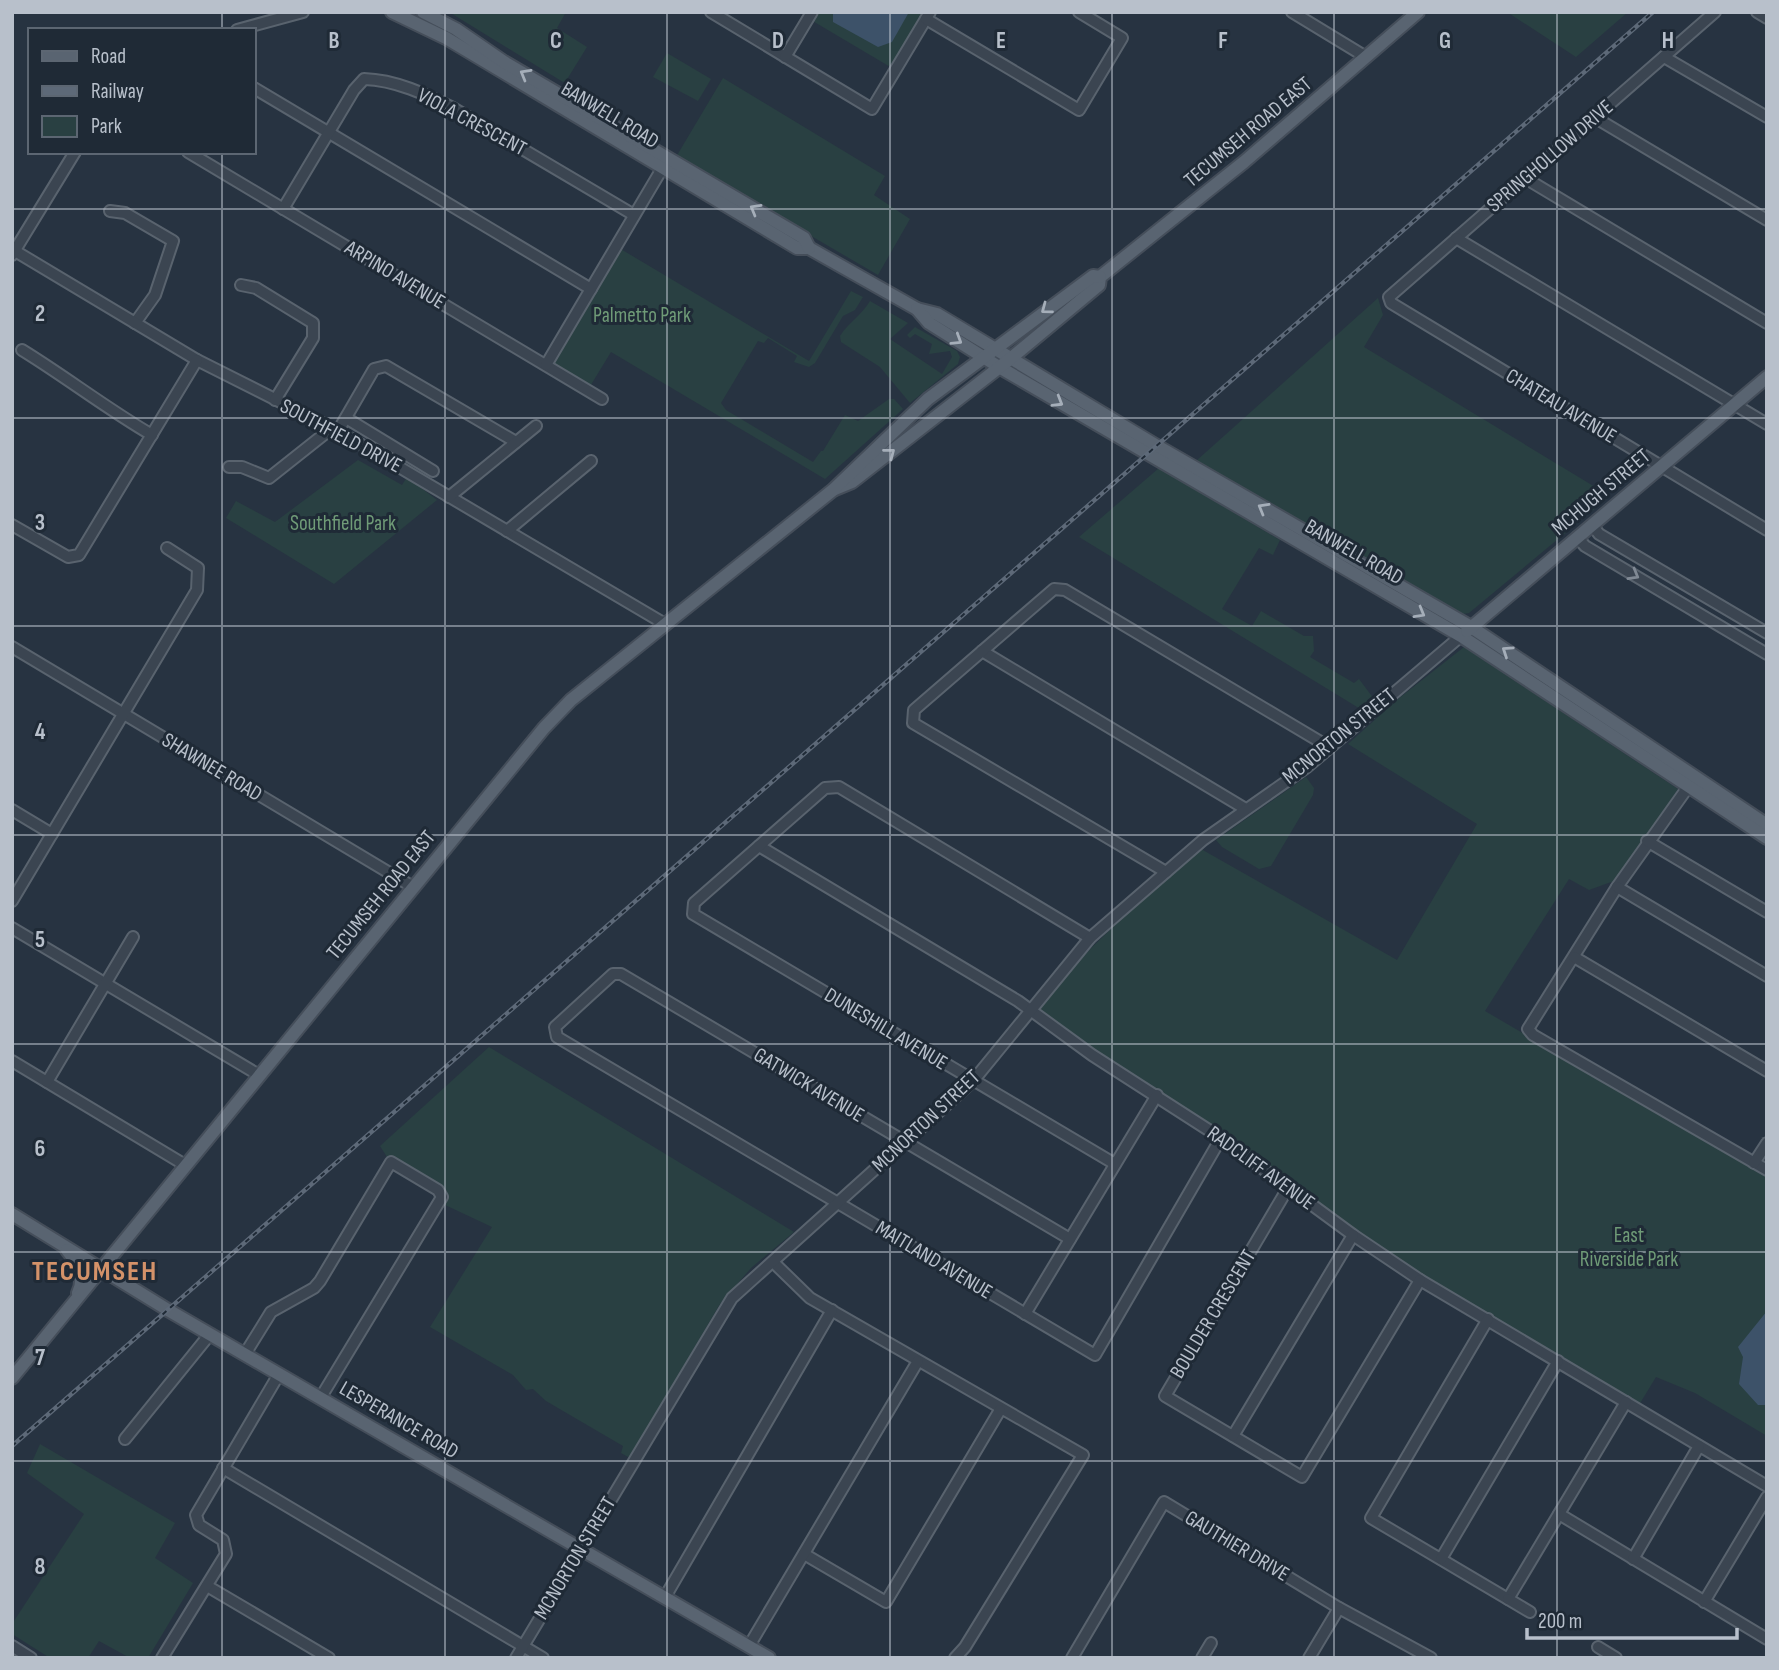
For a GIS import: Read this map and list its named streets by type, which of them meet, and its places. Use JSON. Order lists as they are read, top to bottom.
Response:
{
  "streets": {
    "main road": [
      "BANWELL ROAD",
      "TECUMSEH ROAD EAST",
      "MCHUGH STREET",
      "LESPERANCE ROAD"
    ],
    "street": [
      "VIOLA CRESCENT",
      "SPRINGHOLLOW DRIVE",
      "ARPINO AVENUE",
      "CHATEAU AVENUE",
      "SOUTHFIELD DRIVE",
      "MCNORTON STREET",
      "SHAWNEE ROAD",
      "DUNESHILL AVENUE",
      "GATWICK AVENUE",
      "RADCLIFF AVENUE",
      "MAITLAND AVENUE",
      "BOULDER CRESCENT",
      "GAUTHIER DRIVE"
    ]
  },
  "crossings": [
    ["BANWELL ROAD", "TECUMSEH ROAD EAST"],
    ["BANWELL ROAD", "MCHUGH STREET"],
    ["BANWELL ROAD", "MCNORTON STREET"],
    ["VIOLA CRESCENT", "ARPINO AVENUE"],
    ["TECUMSEH ROAD EAST", "SOUTHFIELD DRIVE"],
    ["TECUMSEH ROAD EAST", "SHAWNEE ROAD"],
    ["TECUMSEH ROAD EAST", "LESPERANCE ROAD"],
    ["SPRINGHOLLOW DRIVE", "CHATEAU AVENUE"],
    ["CHATEAU AVENUE", "MCHUGH STREET"],
    ["MCHUGH STREET", "MCNORTON STREET"],
    ["MCNORTON STREET", "DUNESHILL AVENUE"],
    ["MCNORTON STREET", "GATWICK AVENUE"],
    ["MCNORTON STREET", "RADCLIFF AVENUE"],
    ["MCNORTON STREET", "MAITLAND AVENUE"],
    ["MCNORTON STREET", "LESPERANCE ROAD"],
    ["DUNESHILL AVENUE", "RADCLIFF AVENUE"],
    ["GATWICK AVENUE", "MAITLAND AVENUE"],
    ["RADCLIFF AVENUE", "MAITLAND AVENUE"],
    ["RADCLIFF AVENUE", "BOULDER CRESCENT"]
  ],
  "districts": ["TECUMSEH"],
  "parks": ["Palmetto Park", "Southfield Park", "East Riverside Park"],
  "legend": ["Road", "Railway", "Park"],
  "scale_bar": "200 m",
  "grid": {
    "columns": [
      "B",
      "C",
      "D",
      "E",
      "F",
      "G",
      "H"
    ],
    "rows": [
      "2",
      "3",
      "4",
      "5",
      "6",
      "7",
      "8"
    ]
  }
}
